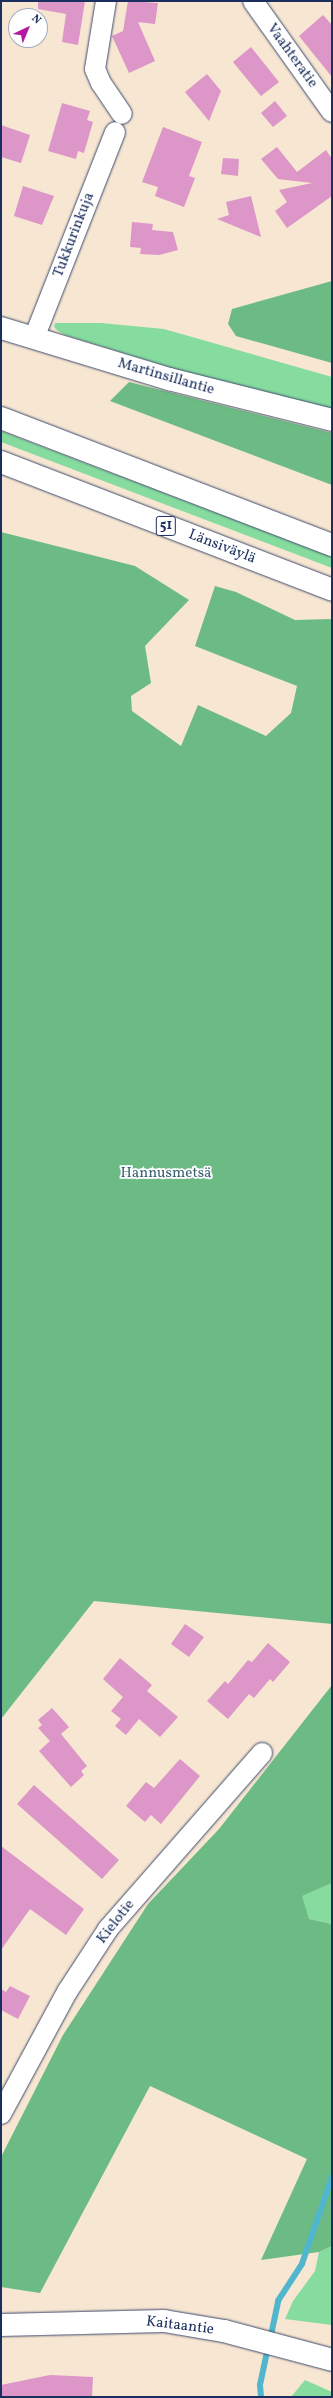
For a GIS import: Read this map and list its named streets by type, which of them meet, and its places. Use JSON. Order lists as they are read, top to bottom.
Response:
{
  "streets": {
    "main road": [
      "Martinsillantie",
      "51",
      "Länsiväylä",
      "Kaitaantie"
    ],
    "street": ["Vaahteratie", "Tukkurinkuja", "Kielotie"]
  },
  "crossings": [
    ["Tukkurinkuja", "Martinsillantie"]
  ],
  "parks": ["Hannusmetsä"],
  "north": "top right"
}
